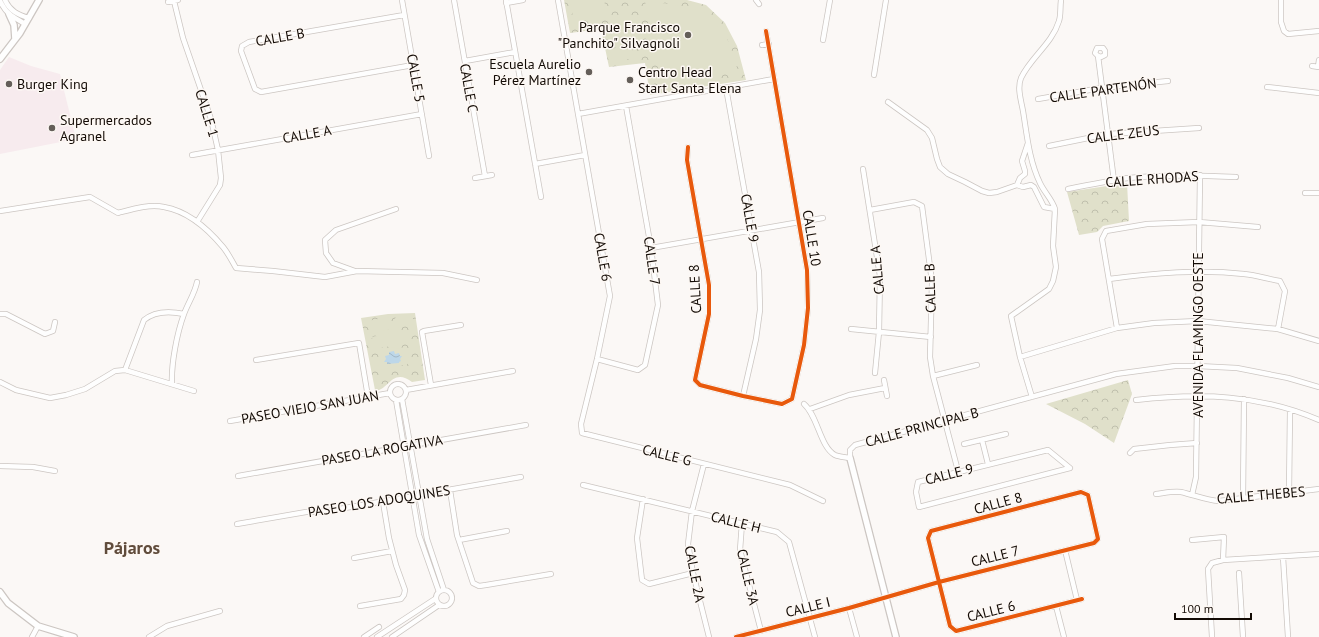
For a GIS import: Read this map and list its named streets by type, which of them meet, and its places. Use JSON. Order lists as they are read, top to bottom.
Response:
{
  "streets": {
    "street": [
      "CALLE B",
      "CALLE 5",
      "CALLE C",
      "CALLE PARTENÓN",
      "CALLE 1",
      "CALLE A",
      "CALLE ZEUS",
      "CALLE RHODAS",
      "CALLE 9",
      "CALLE 10",
      "CALLE 6",
      "CALLE 7",
      "CALLE 8",
      "AVENIDA FLAMINGO OESTE",
      "PASEO VIEJO SAN JUAN",
      "CALLE PRINCIPAL B",
      "PASEO LA ROGATIVA",
      "CALLE G",
      "CALLE THEBES",
      "PASEO LOS ADOQUINES",
      "CALLE H",
      "CALLE 2A",
      "CALLE 3A",
      "CALLE I"
    ]
  },
  "crossings": [
    ["CALLE B", "CALLE 5"],
    ["CALLE B", "CALLE A"],
    ["CALLE B", "CALLE PRINCIPAL B"],
    ["CALLE 5", "CALLE A"],
    ["CALLE 1", "CALLE A"],
    ["CALLE RHODAS", "AVENIDA FLAMINGO OESTE"],
    ["CALLE 9", "CALLE 10"],
    ["CALLE 9", "CALLE 8"],
    ["CALLE 10", "CALLE 8"],
    ["CALLE 6", "CALLE 7"],
    ["CALLE 6", "CALLE 8"],
    ["CALLE 6", "CALLE G"],
    ["CALLE 7", "CALLE 8"],
    ["CALLE 7", "CALLE G"],
    ["CALLE 7", "CALLE I"],
    ["AVENIDA FLAMINGO OESTE", "CALLE PRINCIPAL B"],
    ["AVENIDA FLAMINGO OESTE", "CALLE THEBES"],
    ["CALLE G", "CALLE 2A"],
    ["CALLE H", "CALLE 2A"],
    ["CALLE H", "CALLE 3A"],
    ["CALLE H", "CALLE I"],
    ["CALLE 3A", "CALLE I"]
  ],
  "districts": ["Pájaros"],
  "places": [
    "Parque Francisco \"Panchito\" Silvagnoli",
    "Escuela Aurelio Pérez Martínez",
    "Centro Head Start Santa Elena",
    "Burger King",
    "Supermercados Agranel"
  ],
  "scale_bar": "100 m"
}
